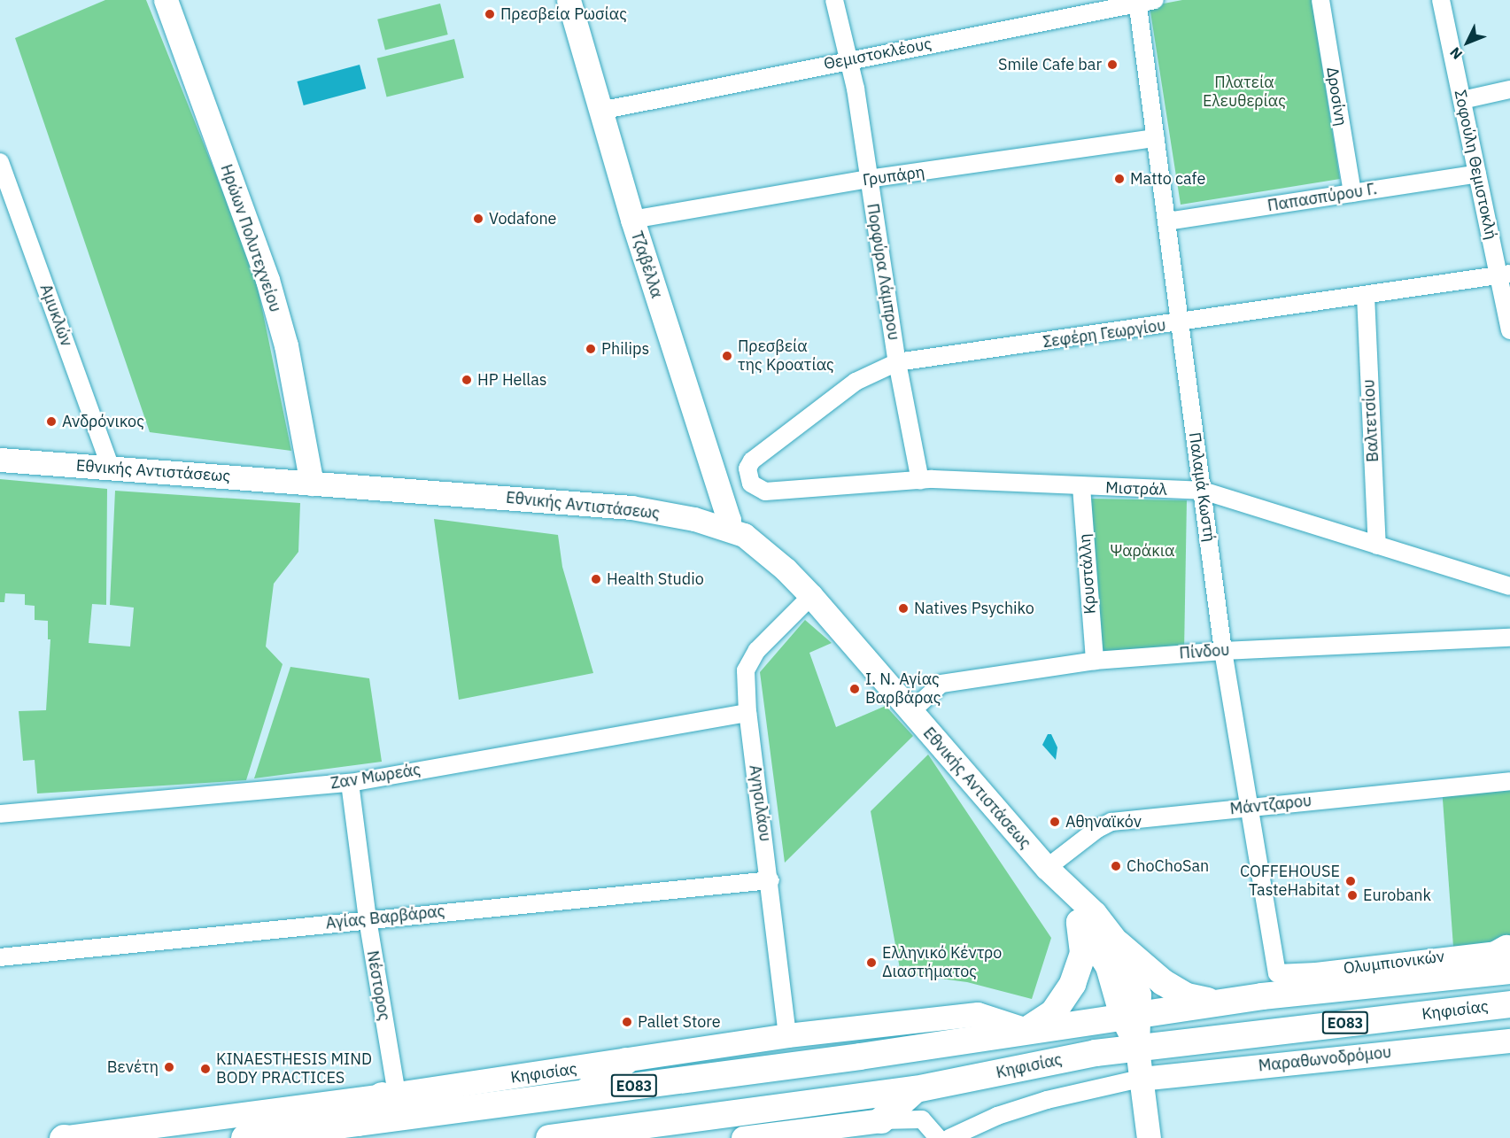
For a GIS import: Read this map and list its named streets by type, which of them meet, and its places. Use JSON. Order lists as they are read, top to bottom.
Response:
{
  "streets": {
    "main road": ["Κηφισίας", "ΕΟ83"],
    "street": [
      "Θεμιστοκλέους",
      "Δροσίνη",
      "Σοφούλη Θεμιστοκλή",
      "Γρυπάρη",
      "Παπασπύρου Γ.",
      "Ηρώων Πολυτεχνείου",
      "Τζαβέλλα",
      "Πορφύρα Λάμπρου",
      "Αμυκλών",
      "Σεφέρη Γεωργίου",
      "Βαλτετσίου",
      "Εθνικής Αντιστάσεως",
      "Παλαμά Κωστή",
      "Μιστράλ",
      "Κρυστάλλη",
      "Πίνδου",
      "Ζαν Μωρεάς",
      "Αγησιλάου",
      "Μάντζαρου",
      "Αγίας Βαρβάρας",
      "Ολυμπιονικών",
      "Νέστορος",
      "Μαραθωνοδρόμου"
    ]
  },
  "crossings": [
    ["Θεμιστοκλέους", "Τζαβέλλα"],
    ["Θεμιστοκλέους", "Πορφύρα Λάμπρου"],
    ["Θεμιστοκλέους", "Παλαμά Κωστή"],
    ["Δροσίνη", "Παπασπύρου Γ."],
    ["Σοφούλη Θεμιστοκλή", "Παπασπύρου Γ."],
    ["Σοφούλη Θεμιστοκλή", "Σεφέρη Γεωργίου"],
    ["Γρυπάρη", "Τζαβέλλα"],
    ["Γρυπάρη", "Πορφύρα Λάμπρου"],
    ["Γρυπάρη", "Παλαμά Κωστή"],
    ["Παπασπύρου Γ.", "Παλαμά Κωστή"],
    ["Ηρώων Πολυτεχνείου", "Εθνικής Αντιστάσεως"],
    ["Τζαβέλλα", "Εθνικής Αντιστάσεως"],
    ["Πορφύρα Λάμπρου", "Σεφέρη Γεωργίου"],
    ["Πορφύρα Λάμπρου", "Μιστράλ"],
    ["Αμυκλών", "Εθνικής Αντιστάσεως"],
    ["Σεφέρη Γεωργίου", "Βαλτετσίου"],
    ["Σεφέρη Γεωργίου", "Παλαμά Κωστή"],
    ["Σεφέρη Γεωργίου", "Μιστράλ"],
    ["Βαλτετσίου", "Μιστράλ"],
    ["Εθνικής Αντιστάσεως", "Πίνδου"],
    ["Εθνικής Αντιστάσεως", "Αγησιλάου"],
    ["Εθνικής Αντιστάσεως", "Μάντζαρου"],
    ["Εθνικής Αντιστάσεως", "Κηφισίας"],
    ["Εθνικής Αντιστάσεως", "Μαραθωνοδρόμου"],
    ["Παλαμά Κωστή", "Μιστράλ"],
    ["Παλαμά Κωστή", "Πίνδου"],
    ["Παλαμά Κωστή", "Μάντζαρου"],
    ["Παλαμά Κωστή", "Ολυμπιονικών"],
    ["Μιστράλ", "Κρυστάλλη"],
    ["Κρυστάλλη", "Πίνδου"],
    ["Ζαν Μωρεάς", "Αγησιλάου"],
    ["Ζαν Μωρεάς", "Νέστορος"],
    ["Αγησιλάου", "Αγίας Βαρβάρας"],
    ["Αγησιλάου", "Κηφισίας"],
    ["Αγίας Βαρβάρας", "Νέστορος"],
    ["Ολυμπιονικών", "Κηφισίας"],
    ["Νέστορος", "Κηφισίας"]
  ],
  "parks": ["Πλατεία Ελευθερίας", "Ψαράκια"],
  "places": [
    "Πρεσβεία Ρωσίας",
    "Smile Cafe bar",
    "Matto cafe",
    "Vodafone",
    "Philips",
    "Πρεσβεία της Κροατίας",
    "HP Hellas",
    "Ανδρόνικος",
    "Health Studio",
    "Natives Psychiko",
    "Ι. Ν. Αγίας Βαρβάρας",
    "Αθηναϊκόν",
    "ChoChoSan",
    "COFFEHOUSE TasteHabitat",
    "Eurobank",
    "Ελληνικό Κέντρο Διαστήματος",
    "Pallet Store",
    "Βενέτη",
    "KINAESTHESIS MIND BODY PRACTICES"
  ],
  "north": "bottom left"
}
